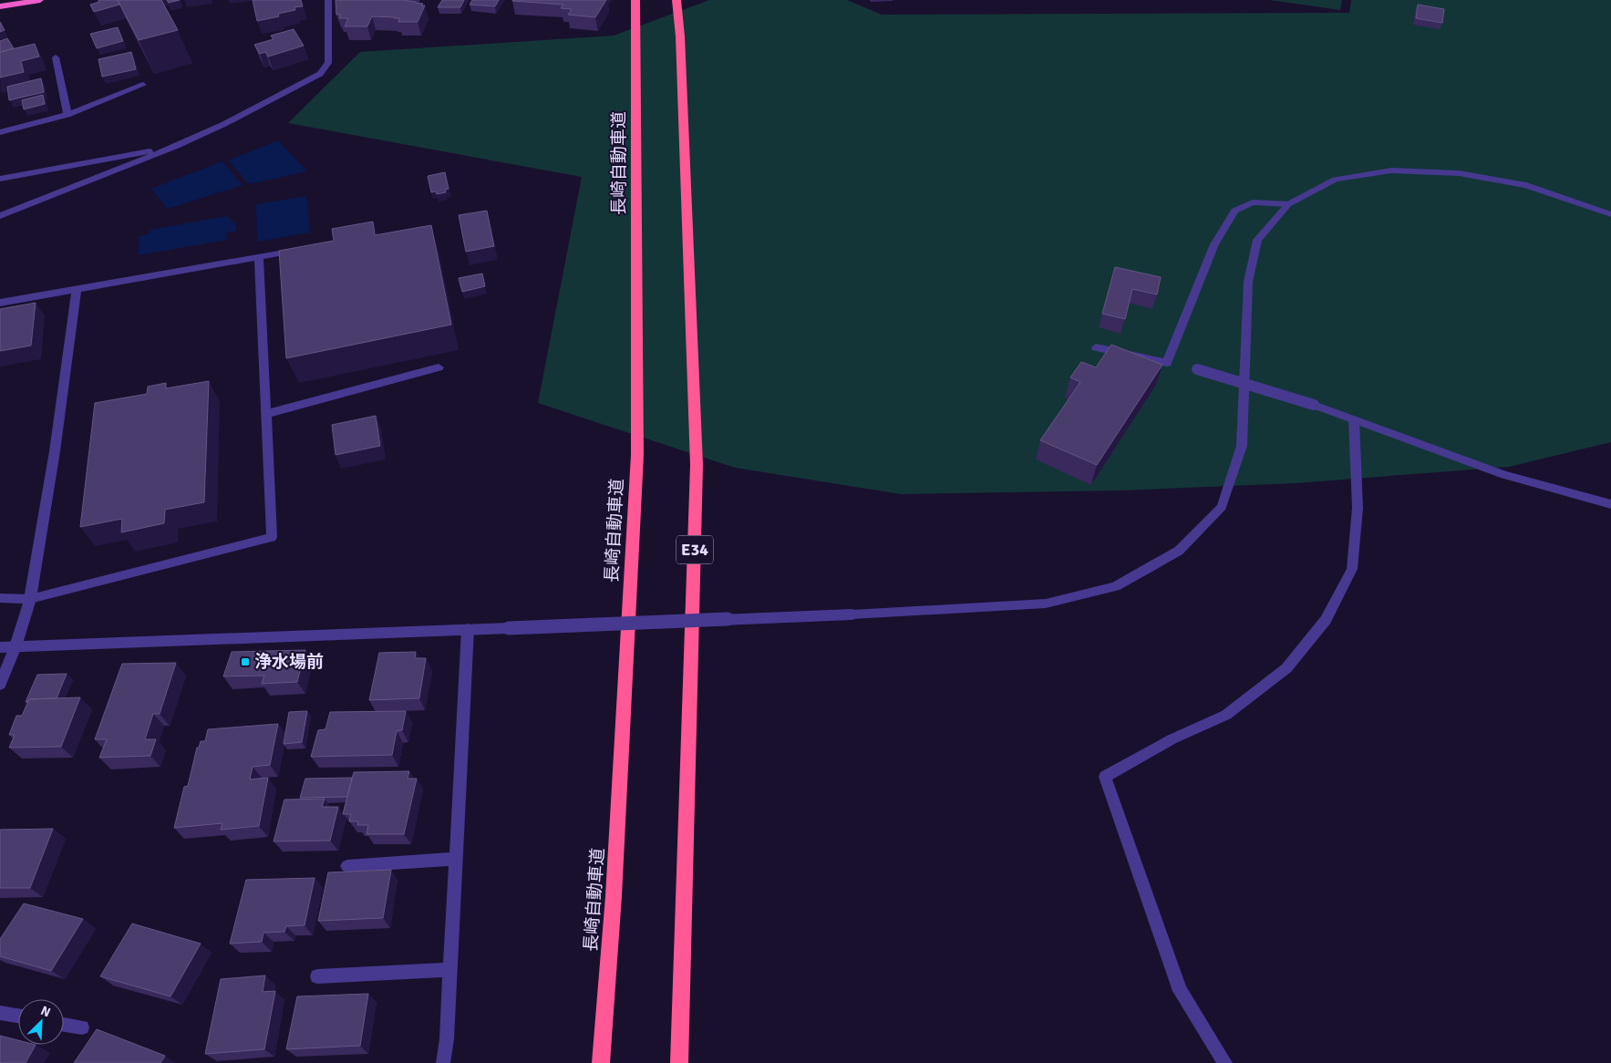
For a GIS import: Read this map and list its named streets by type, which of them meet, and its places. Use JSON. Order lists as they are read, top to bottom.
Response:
{
  "streets": {
    "highway": ["長崎自動車道", "E34"]
  },
  "places": {
    "transit": ["浄水場前"]
  },
  "north": "top right"
}
